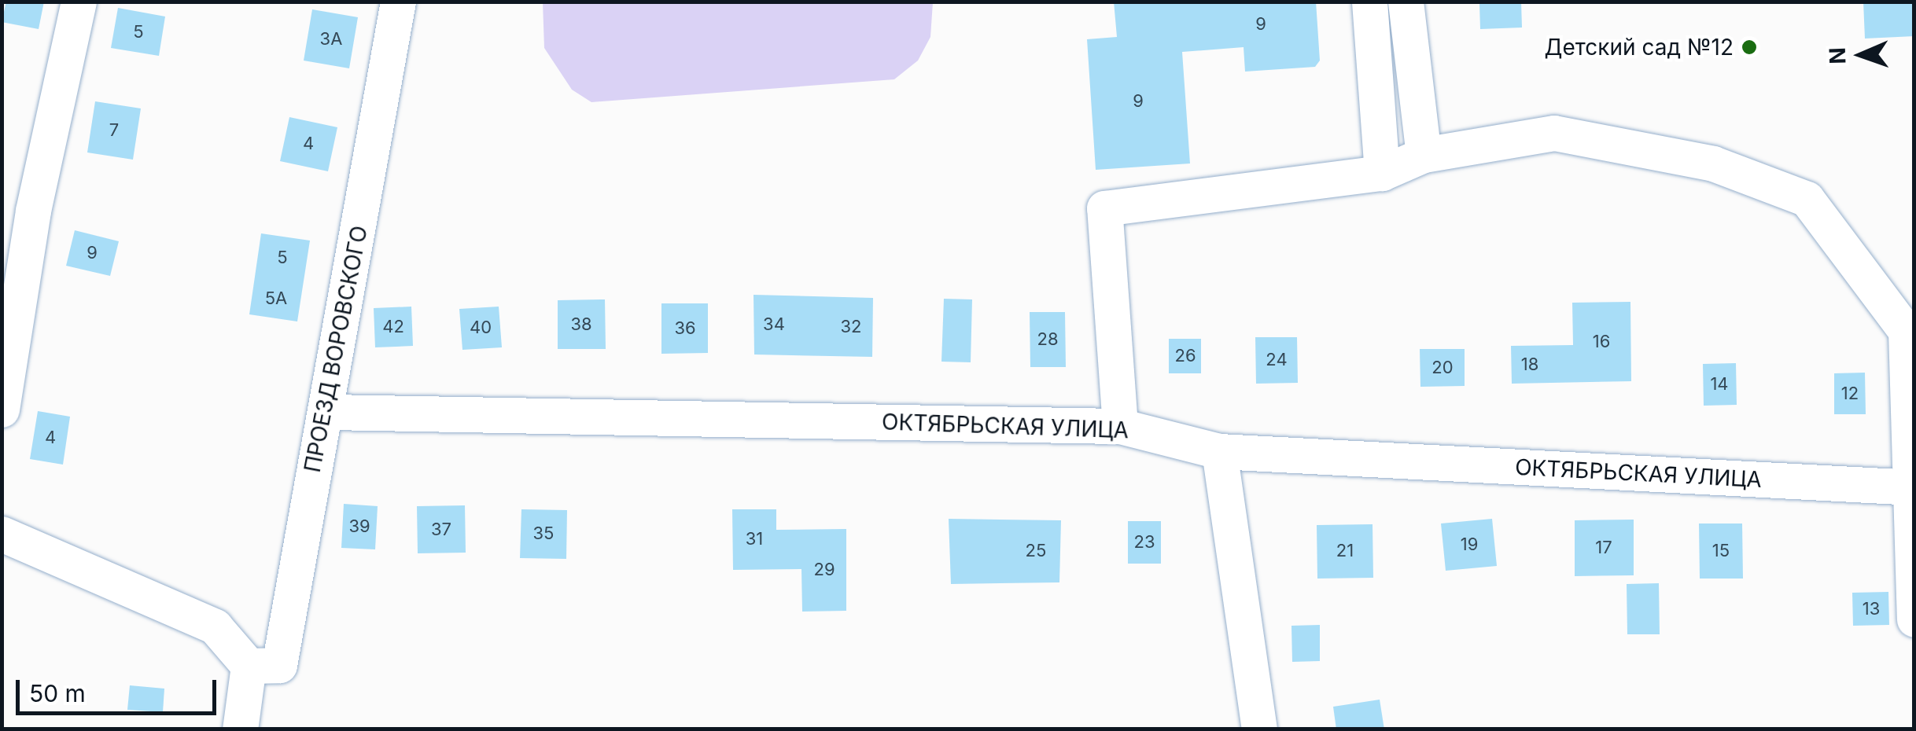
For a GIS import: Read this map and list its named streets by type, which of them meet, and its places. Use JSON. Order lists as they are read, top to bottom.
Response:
{
  "streets": {
    "street": ["ПРОЕЗД ВОРОВСКОГО", "ОКТЯБРЬСКАЯ УЛИЦА"]
  },
  "crossings": [
    ["ПРОЕЗД ВОРОВСКОГО", "ОКТЯБРЬСКАЯ УЛИЦА"]
  ],
  "places": ["Детский сад №12"],
  "house_numbers": [
    "9",
    "5",
    "3А",
    "9",
    "7",
    "4",
    "9",
    "5",
    "5А",
    "38",
    "34",
    "42",
    "32",
    "40",
    "36",
    "28",
    "16",
    "26",
    "24",
    "18",
    "20",
    "14",
    "12",
    "4",
    "39",
    "37",
    "35",
    "31",
    "23",
    "19",
    "17",
    "25",
    "21",
    "15",
    "29",
    "13"
  ],
  "scale_bar": "50 m",
  "north": "left"
}
